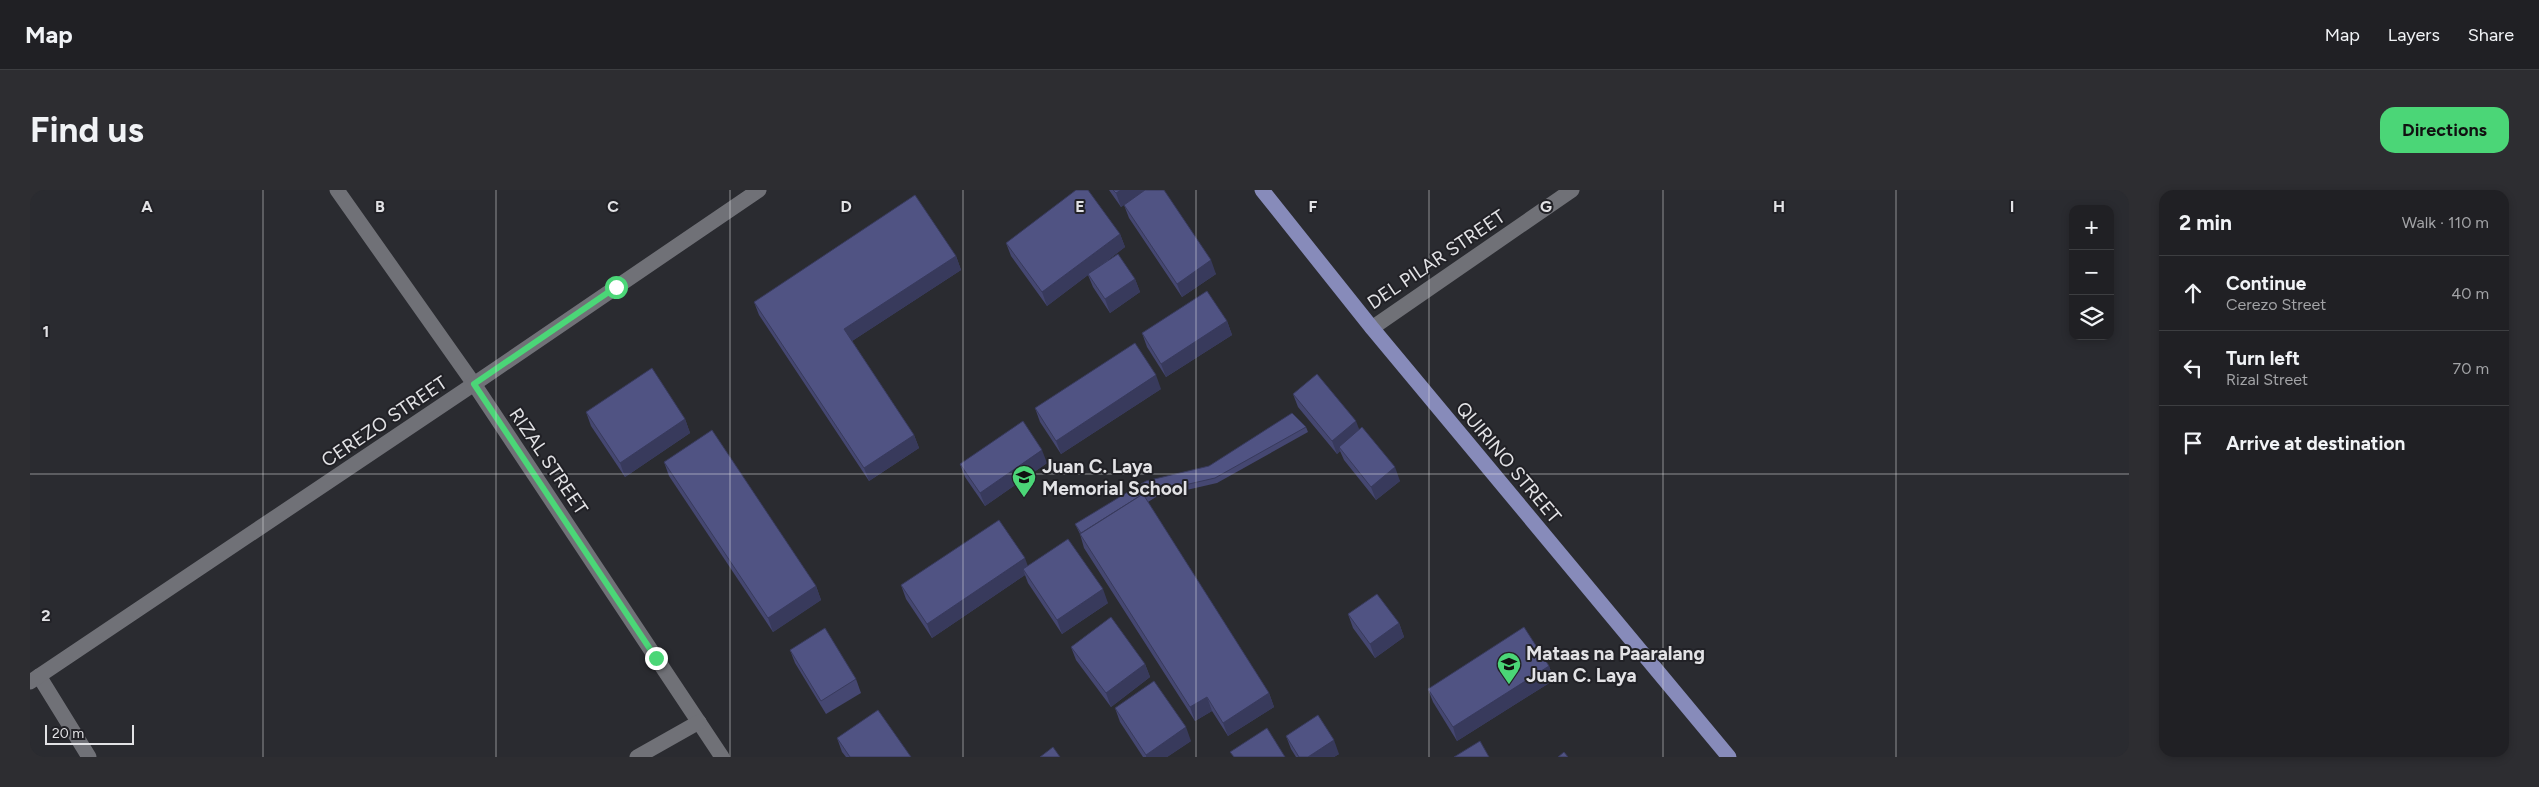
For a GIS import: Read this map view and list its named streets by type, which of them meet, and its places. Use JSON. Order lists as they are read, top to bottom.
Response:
{
  "streets": {
    "main road": ["QUIRINO STREET"],
    "street": ["DEL PILAR STREET", "CEREZO STREET", "RIZAL STREET"]
  },
  "crossings": [
    ["DEL PILAR STREET", "QUIRINO STREET"],
    ["CEREZO STREET", "RIZAL STREET"]
  ],
  "places": {
    "school or university": ["Juan C. Laya Memorial School", "Mataas na Paaralang Juan C. Laya"]
  },
  "scale_bar": "20 m",
  "page": {
    "header": "Map",
    "nav": ["Map", "Layers", "Share"],
    "buttons": "Directions",
    "title": "Find us",
    "heading": ["2 min", "Walk · 110 m"],
    "map_buttons": ["+", "−"],
    "list": [
      ["Continue", "Cerezo Street", "40 m"],
      ["Turn left", "Rizal Street", "70 m"],
      "Arrive at destination"
    ],
    "scale": "20 m"
  },
  "grid": {
    "columns": [
      "A",
      "B",
      "C",
      "D",
      "E",
      "F",
      "G",
      "H",
      "I"
    ],
    "rows": ["1", "2"]
  }
}
